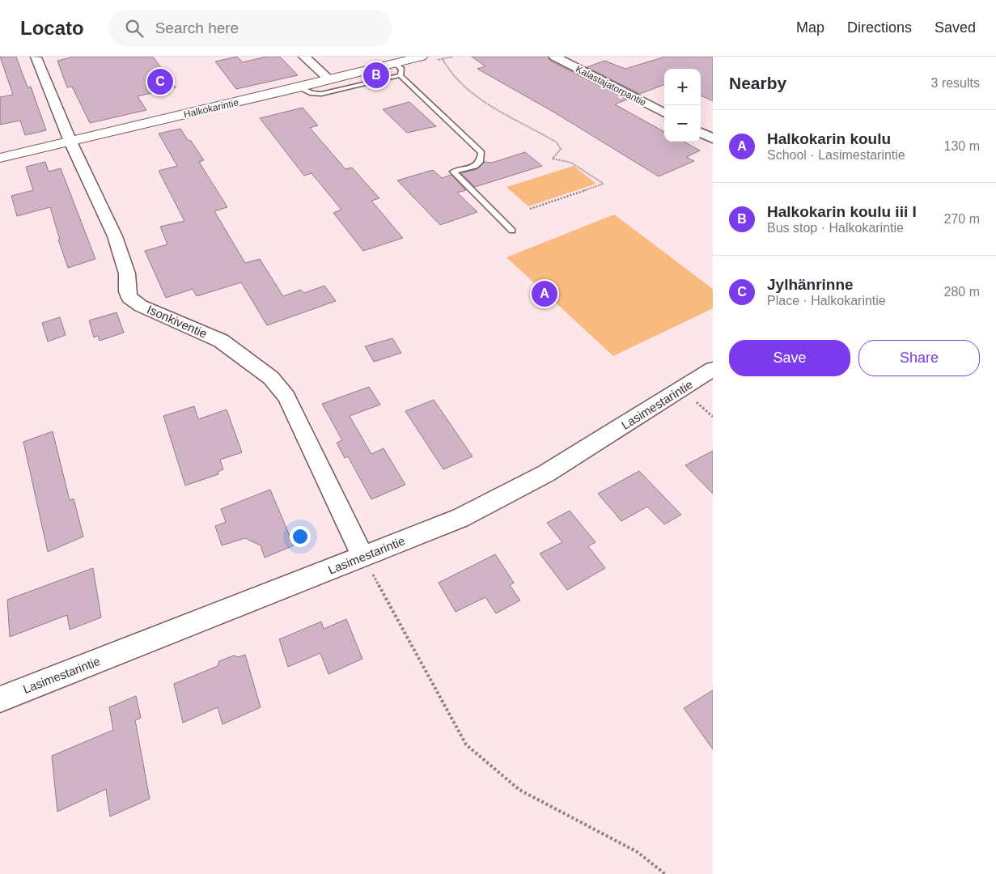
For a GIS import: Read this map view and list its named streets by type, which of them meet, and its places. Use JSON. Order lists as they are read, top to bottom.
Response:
{
  "streets": {
    "street": [
      "Kalastajatorpantie",
      "Halkokarintie",
      "Isonkiventie",
      "Lasimestarintie"
    ]
  },
  "crossings": [
    ["Halkokarintie", "Isonkiventie"],
    ["Isonkiventie", "Lasimestarintie"]
  ],
  "page": {
    "header": "Locato",
    "search": "Search here",
    "nav": ["Map", "Directions", "Saved"],
    "heading": ["Nearby", "3 results"],
    "pins": ["B", "C", "A"],
    "map_buttons": ["+", "−"],
    "list": [
      {
        "mark": "A",
        "name": "Halkokarin koulu",
        "note": "School · Lasimestarintie",
        "value": "130 m"
      },
      {
        "mark": "B",
        "name": "Halkokarin koulu iii I",
        "note": "Bus stop · Halkokarintie",
        "value": "270 m"
      },
      {
        "mark": "C",
        "name": "Jylhänrinne",
        "note": "Place · Halkokarintie",
        "value": "280 m"
      }
    ],
    "buttons": ["Save", "Share"]
  }
}
